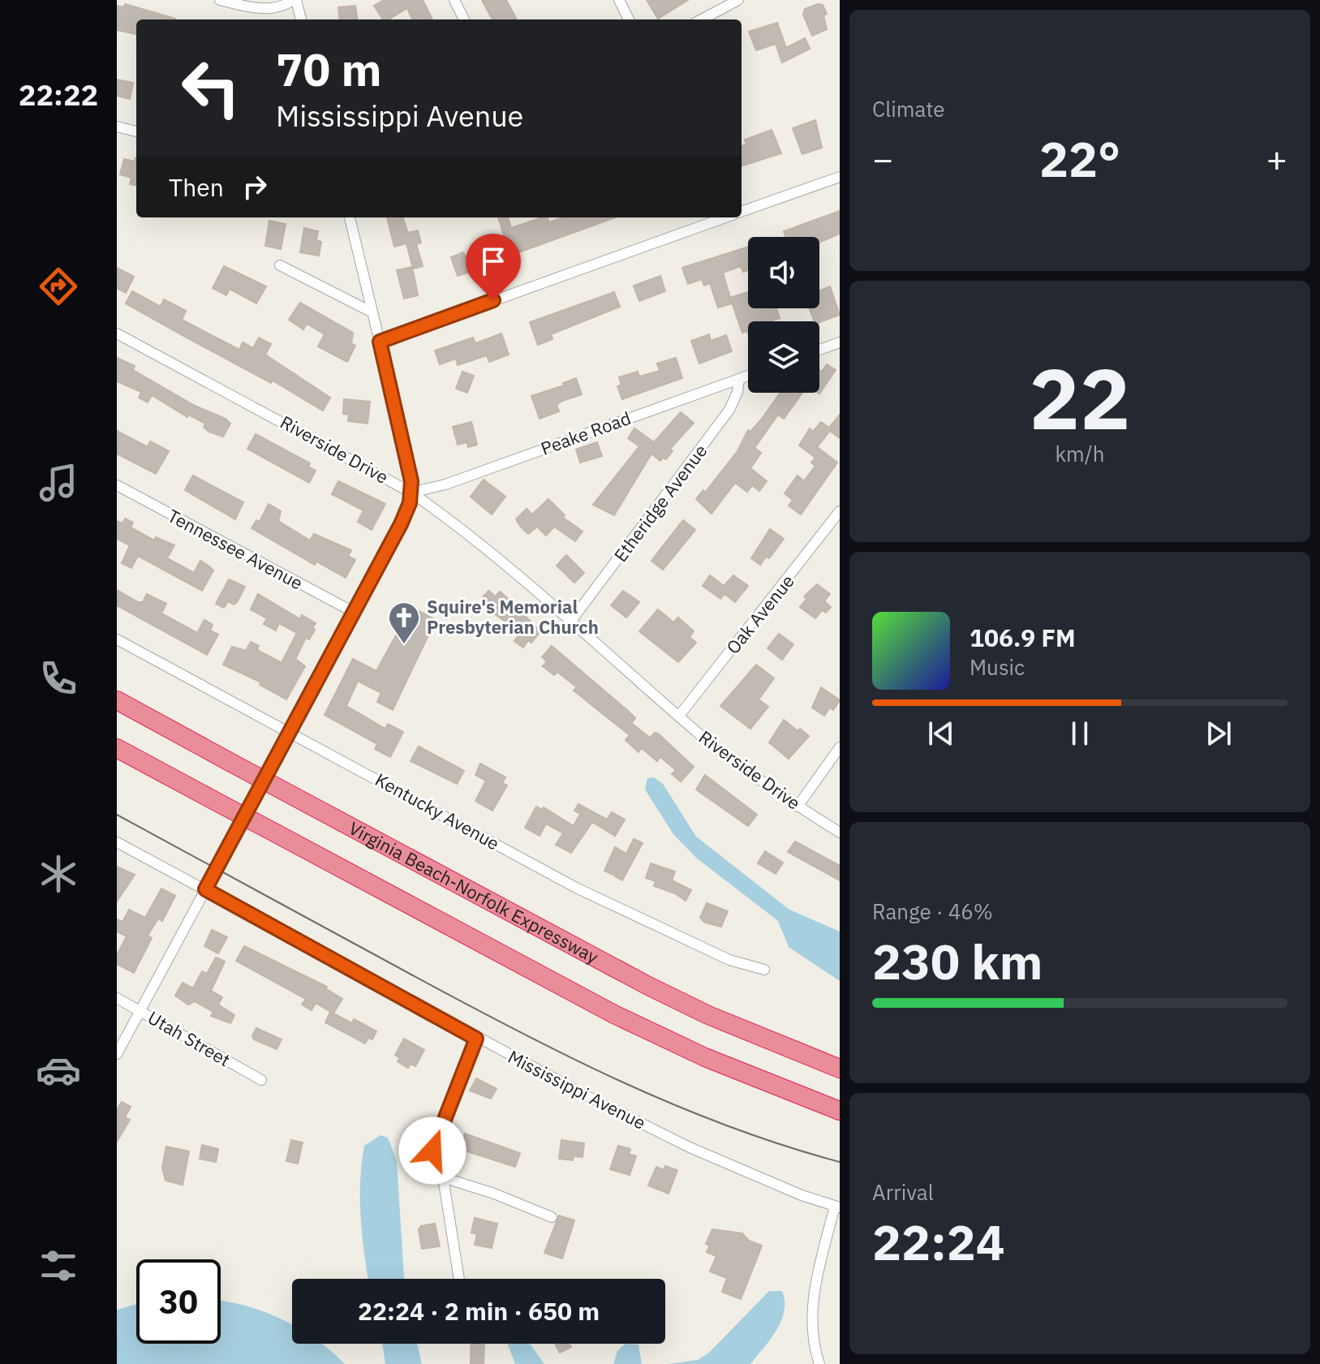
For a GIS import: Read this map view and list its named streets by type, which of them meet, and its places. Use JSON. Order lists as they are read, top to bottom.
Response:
{
  "streets": {
    "highway": ["Virginia Beach-Norfolk Expressway"],
    "street": [
      "Peake Road",
      "Riverside Drive",
      "Etheridge Avenue",
      "Tennessee Avenue",
      "Oak Avenue",
      "Kentucky Avenue",
      "Utah Street",
      "Mississippi Avenue"
    ]
  },
  "crossings": [
    ["Peake Road", "Riverside Drive"],
    ["Peake Road", "Etheridge Avenue"],
    ["Riverside Drive", "Etheridge Avenue"],
    ["Riverside Drive", "Oak Avenue"]
  ],
  "places": {
    "church": ["Squire's Memorial Presbyterian Church"]
  },
  "page": {
    "tabs": "22:22",
    "tile": [
      "Climate",
      ["22", "km/h"],
      ["Range · 46%", "230 km"],
      ["Arrival", "22:24"]
    ],
    "turn": ["70 m", "Mississippi Avenue"],
    "heat": ["−", "22°", "+"],
    "then": "Then",
    "song": ["106.9 FM", "Music"],
    "limit": "30",
    "trip": "22:24 · 2 min · 650 m"
  }
}
